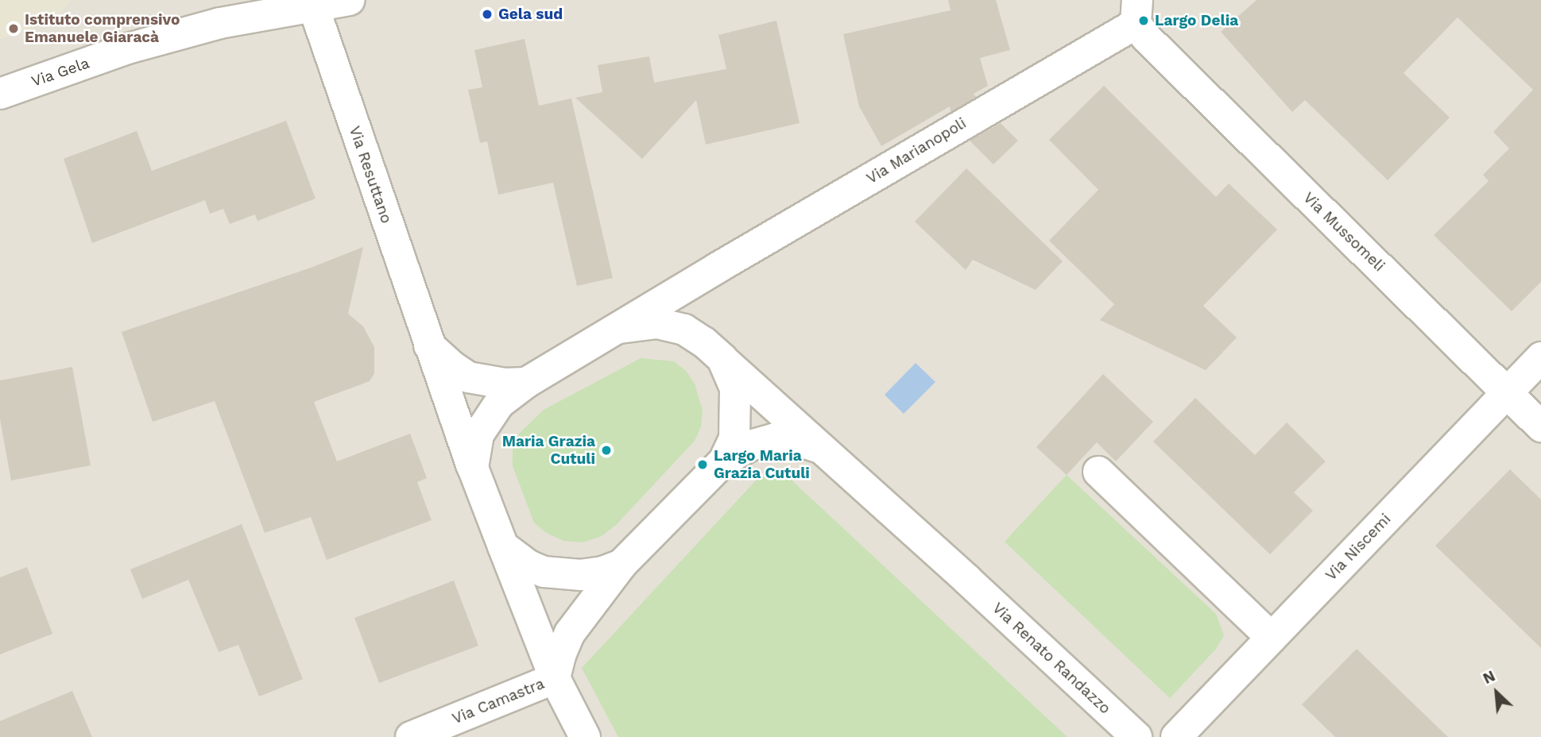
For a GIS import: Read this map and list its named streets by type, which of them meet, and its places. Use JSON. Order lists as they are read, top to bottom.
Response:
{
  "streets": {
    "street": [
      "Via Gela",
      "Via Marianopoli",
      "Via Resuttano",
      "Via Mussomeli",
      "Via Niscemi",
      "Via Renato Randazzo",
      "Via Camastra"
    ]
  },
  "crossings": [
    ["Via Gela", "Via Resuttano"],
    ["Via Marianopoli", "Via Resuttano"],
    ["Via Marianopoli", "Via Mussomeli"],
    ["Via Marianopoli", "Via Renato Randazzo"],
    ["Via Resuttano", "Via Camastra"],
    ["Via Mussomeli", "Via Niscemi"]
  ],
  "places": [
    "Gela sud",
    "Largo Delia",
    "Istituto comprensivo Emanuele Giaracà",
    "Maria Grazia Cutuli",
    "Largo Maria Grazia Cutuli"
  ],
  "north": "top left"
}
